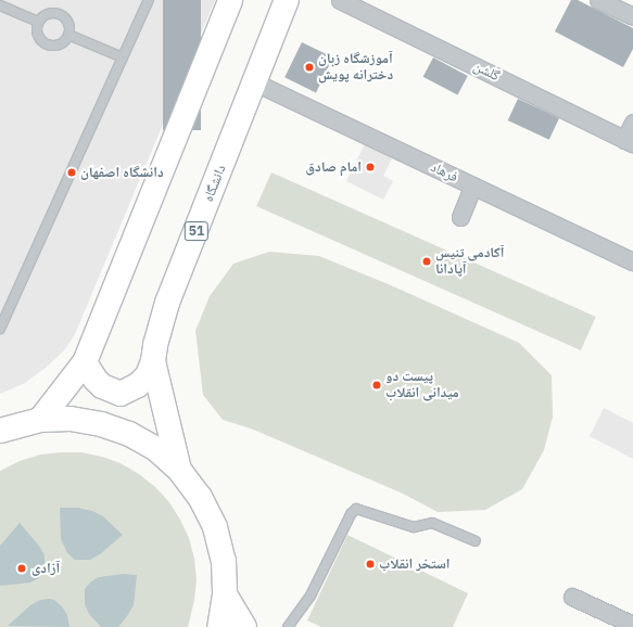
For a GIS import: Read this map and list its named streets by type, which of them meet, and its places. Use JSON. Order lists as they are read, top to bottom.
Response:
{
  "streets": {
    "main road": ["دانشگاه", "51"],
    "street": ["گلشن", "فرهاد"]
  },
  "crossings": [
    ["فرهاد", "دانشگاه"]
  ],
  "places": [
    "آموزشگاه زبان دخترانه پویش",
    "امام صادق",
    "دانشگاه اصفهان",
    "آکادمی تنیس آپادانا",
    "پیست دو میدانی انقلاب",
    "استخر انقلاب",
    "آزادی"
  ]
}
